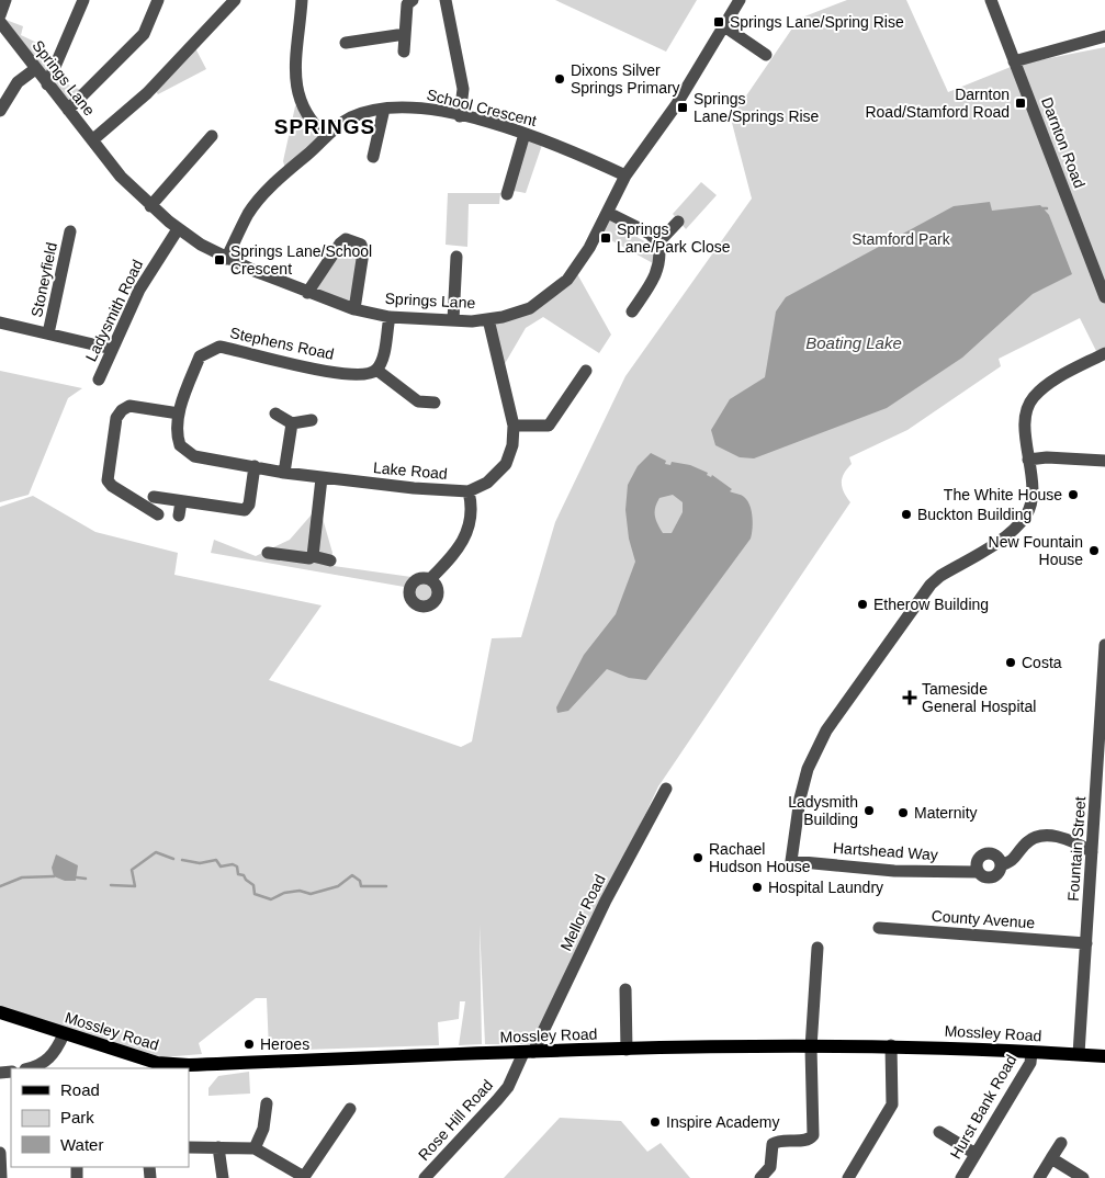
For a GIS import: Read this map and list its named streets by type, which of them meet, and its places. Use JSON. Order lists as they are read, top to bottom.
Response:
{
  "streets": {
    "main road": ["Mossley Road"],
    "street": [
      "Springs Lane",
      "School Crescent",
      "Darnton Road",
      "Stoneyfield",
      "Ladysmith Road",
      "Stephens Road",
      "Lake Road",
      "Fountain Street",
      "Hartshead Way",
      "Mellor Road",
      "County Avenue",
      "Hurst Bank Road",
      "Rose Hill Road"
    ]
  },
  "crossings": [
    ["Springs Lane", "School Crescent"],
    ["Springs Lane", "Ladysmith Road"],
    ["Stephens Road", "Lake Road"],
    ["Fountain Street", "County Avenue"],
    ["Fountain Street", "Mossley Road"],
    ["Mellor Road", "Mossley Road"],
    ["Mellor Road", "Rose Hill Road"],
    ["Mossley Road", "Hurst Bank Road"],
    ["Mossley Road", "Rose Hill Road"]
  ],
  "districts": ["SPRINGS"],
  "water": ["Boating Lake"],
  "parks": ["Stamford Park"],
  "places": {
    "transit": [
      "Springs Lane/Spring Rise",
      "Darnton Road/Stamford Road",
      "Springs Lane/Springs Rise",
      "Springs Lane/Park Close",
      "Springs Lane/School Crescent"
    ],
    "other": [
      "Dixons Silver Springs Primary",
      "The White House",
      "Buckton Building",
      "New Fountain House",
      "Etherow Building",
      "Costa",
      "Ladysmith Building",
      "Maternity",
      "Rachael Hudson House",
      "Hospital Laundry",
      "Heroes",
      "Inspire Academy"
    ],
    "health": ["Tameside General Hospital"]
  },
  "legend": ["Road", "Park", "Water"]
}
